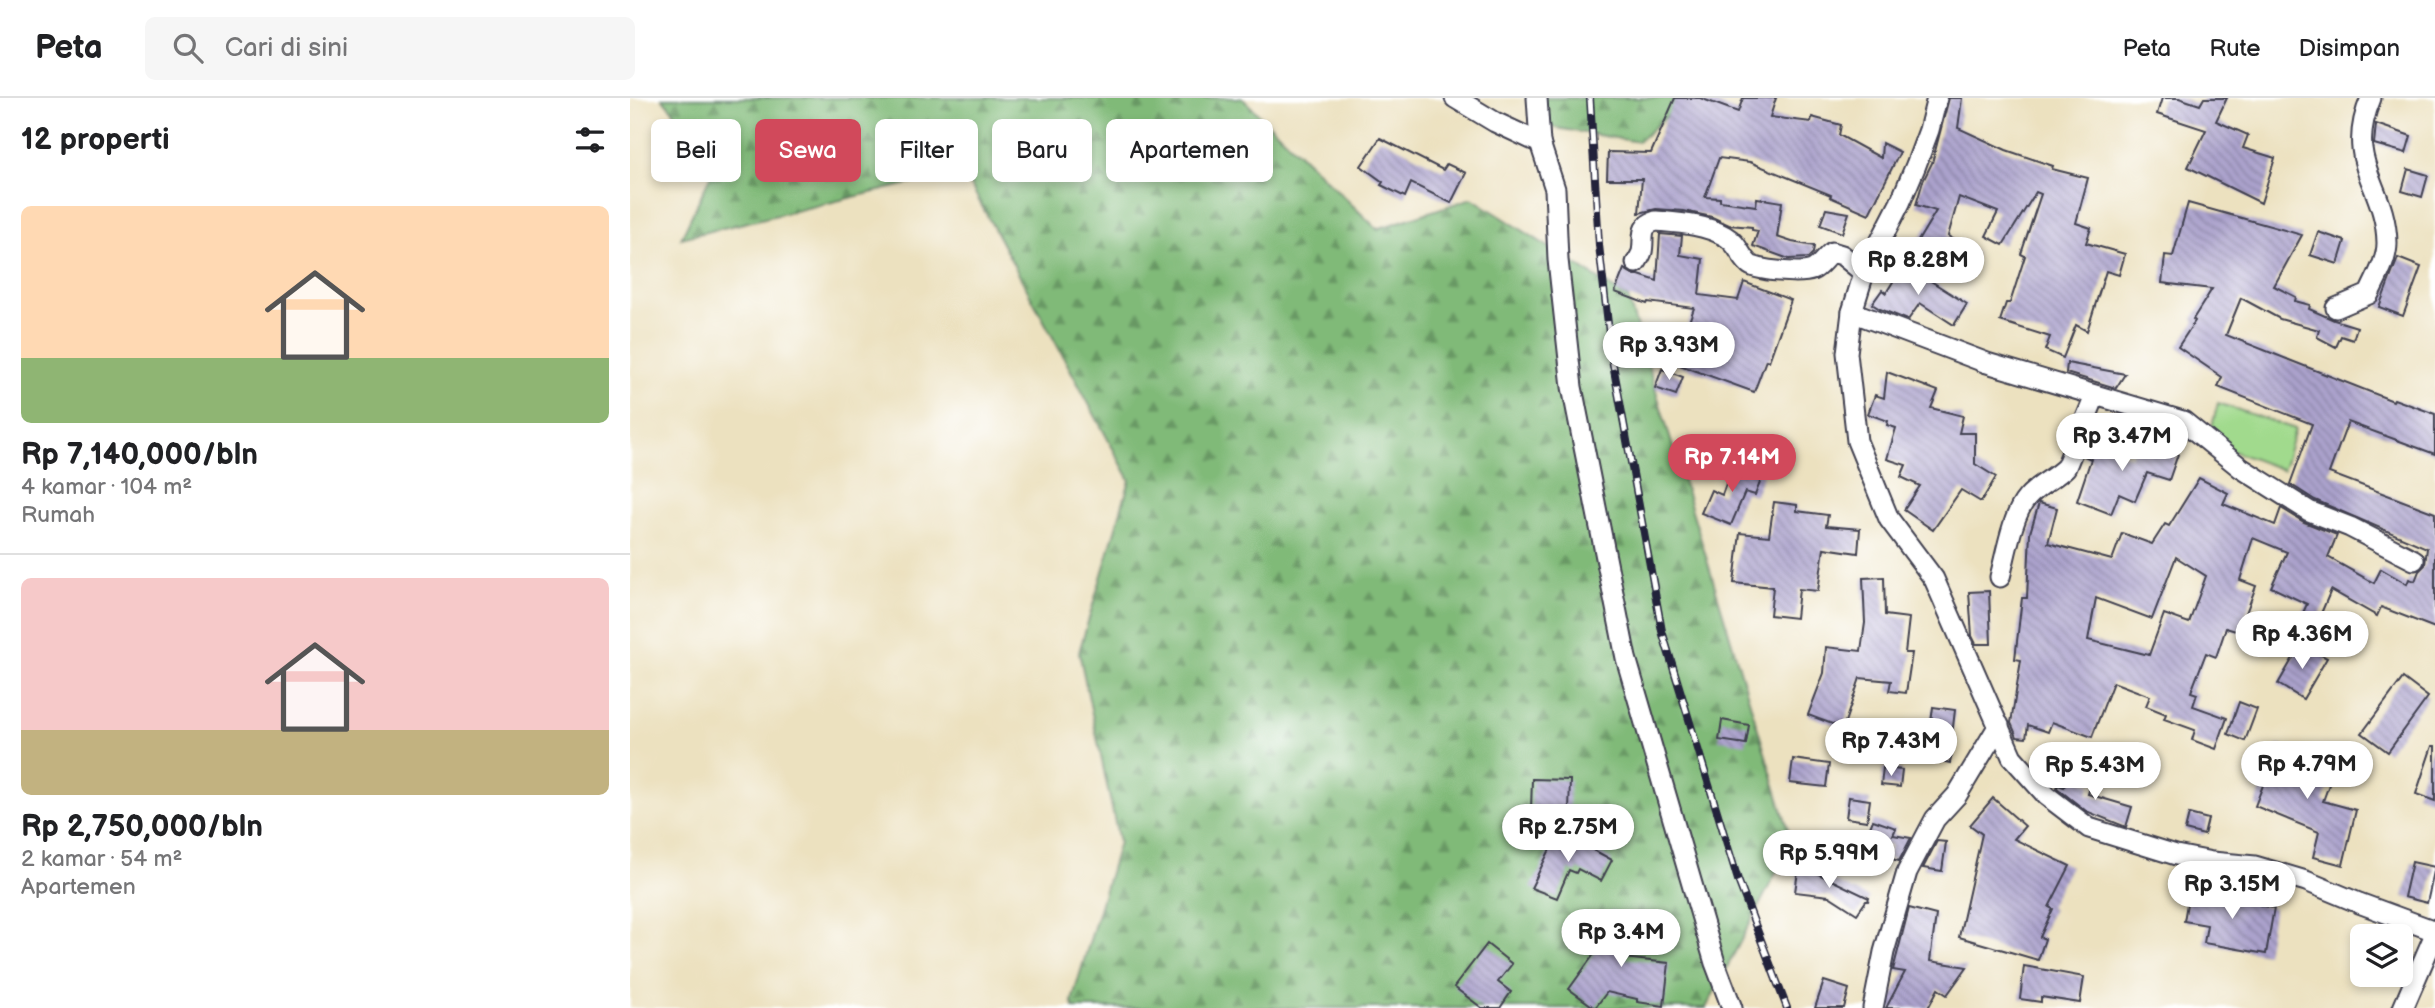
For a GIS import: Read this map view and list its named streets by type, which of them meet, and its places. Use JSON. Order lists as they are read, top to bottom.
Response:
{
  "page": {
    "header": "Peta",
    "search": "Cari di sini",
    "nav": ["Peta", "Rute", "Disimpan"],
    "heading": "12 properti",
    "chip": [
      "Beli",
      "Sewa",
      "Filter",
      "Baru",
      "Apartemen"
    ],
    "list": [
      {
        "name": "Rp 7,140,000/bln",
        "note": "4 kamar · 104 m² · Rumah"
      },
      {
        "name": "Rp 2,750,000/bln",
        "note": "2 kamar · 54 m² · Apartemen"
      }
    ],
    "price": [
      "Rp 8.28M",
      "Rp 3.93M",
      "Rp 3.47M",
      "Rp 7.14M",
      "Rp 4.36M",
      "Rp 7.43M",
      "Rp 4.79M",
      "Rp 5.43M",
      "Rp 2.75M",
      "Rp 5.99M",
      "Rp 3.15M",
      "Rp 3.4M"
    ]
  }
}
